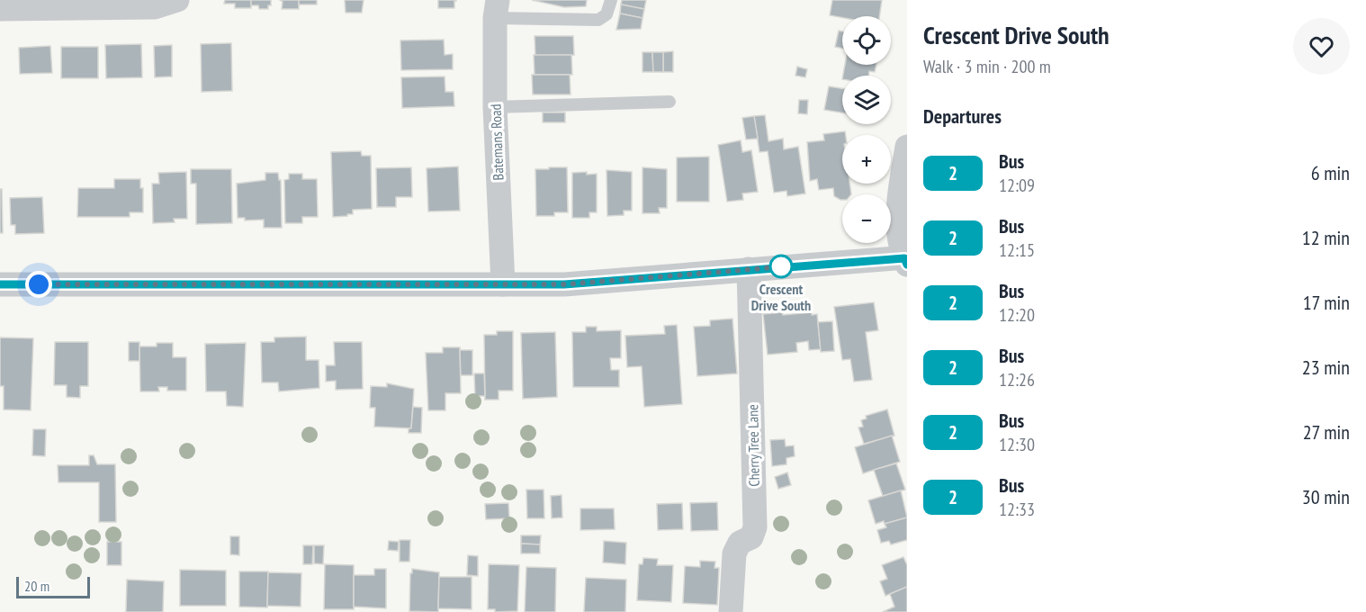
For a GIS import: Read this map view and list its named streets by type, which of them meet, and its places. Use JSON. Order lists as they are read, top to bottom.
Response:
{
  "streets": {
    "street": ["Batemans Road", "Cherry Tree Lane"]
  },
  "places": ["Crescent Drive South"],
  "lines": ["bus line 2"],
  "scale_bar": "20 m",
  "page": {
    "heading": [
      ["Crescent Drive South", "Walk · 3 min · 200 m"],
      "Departures"
    ],
    "map_buttons": ["+", "−"],
    "list": [
      {
        "mark": "2",
        "name": "Bus",
        "note": "12:09",
        "value": "6 min"
      },
      {
        "mark": "2",
        "name": "Bus",
        "note": "12:15",
        "value": "12 min"
      },
      {
        "mark": "2",
        "name": "Bus",
        "note": "12:20",
        "value": "17 min"
      },
      {
        "mark": "2",
        "name": "Bus",
        "note": "12:26",
        "value": "23 min"
      },
      {
        "mark": "2",
        "name": "Bus",
        "note": "12:30",
        "value": "27 min"
      },
      {
        "mark": "2",
        "name": "Bus",
        "note": "12:33",
        "value": "30 min"
      }
    ],
    "scale": "20 m"
  }
}
